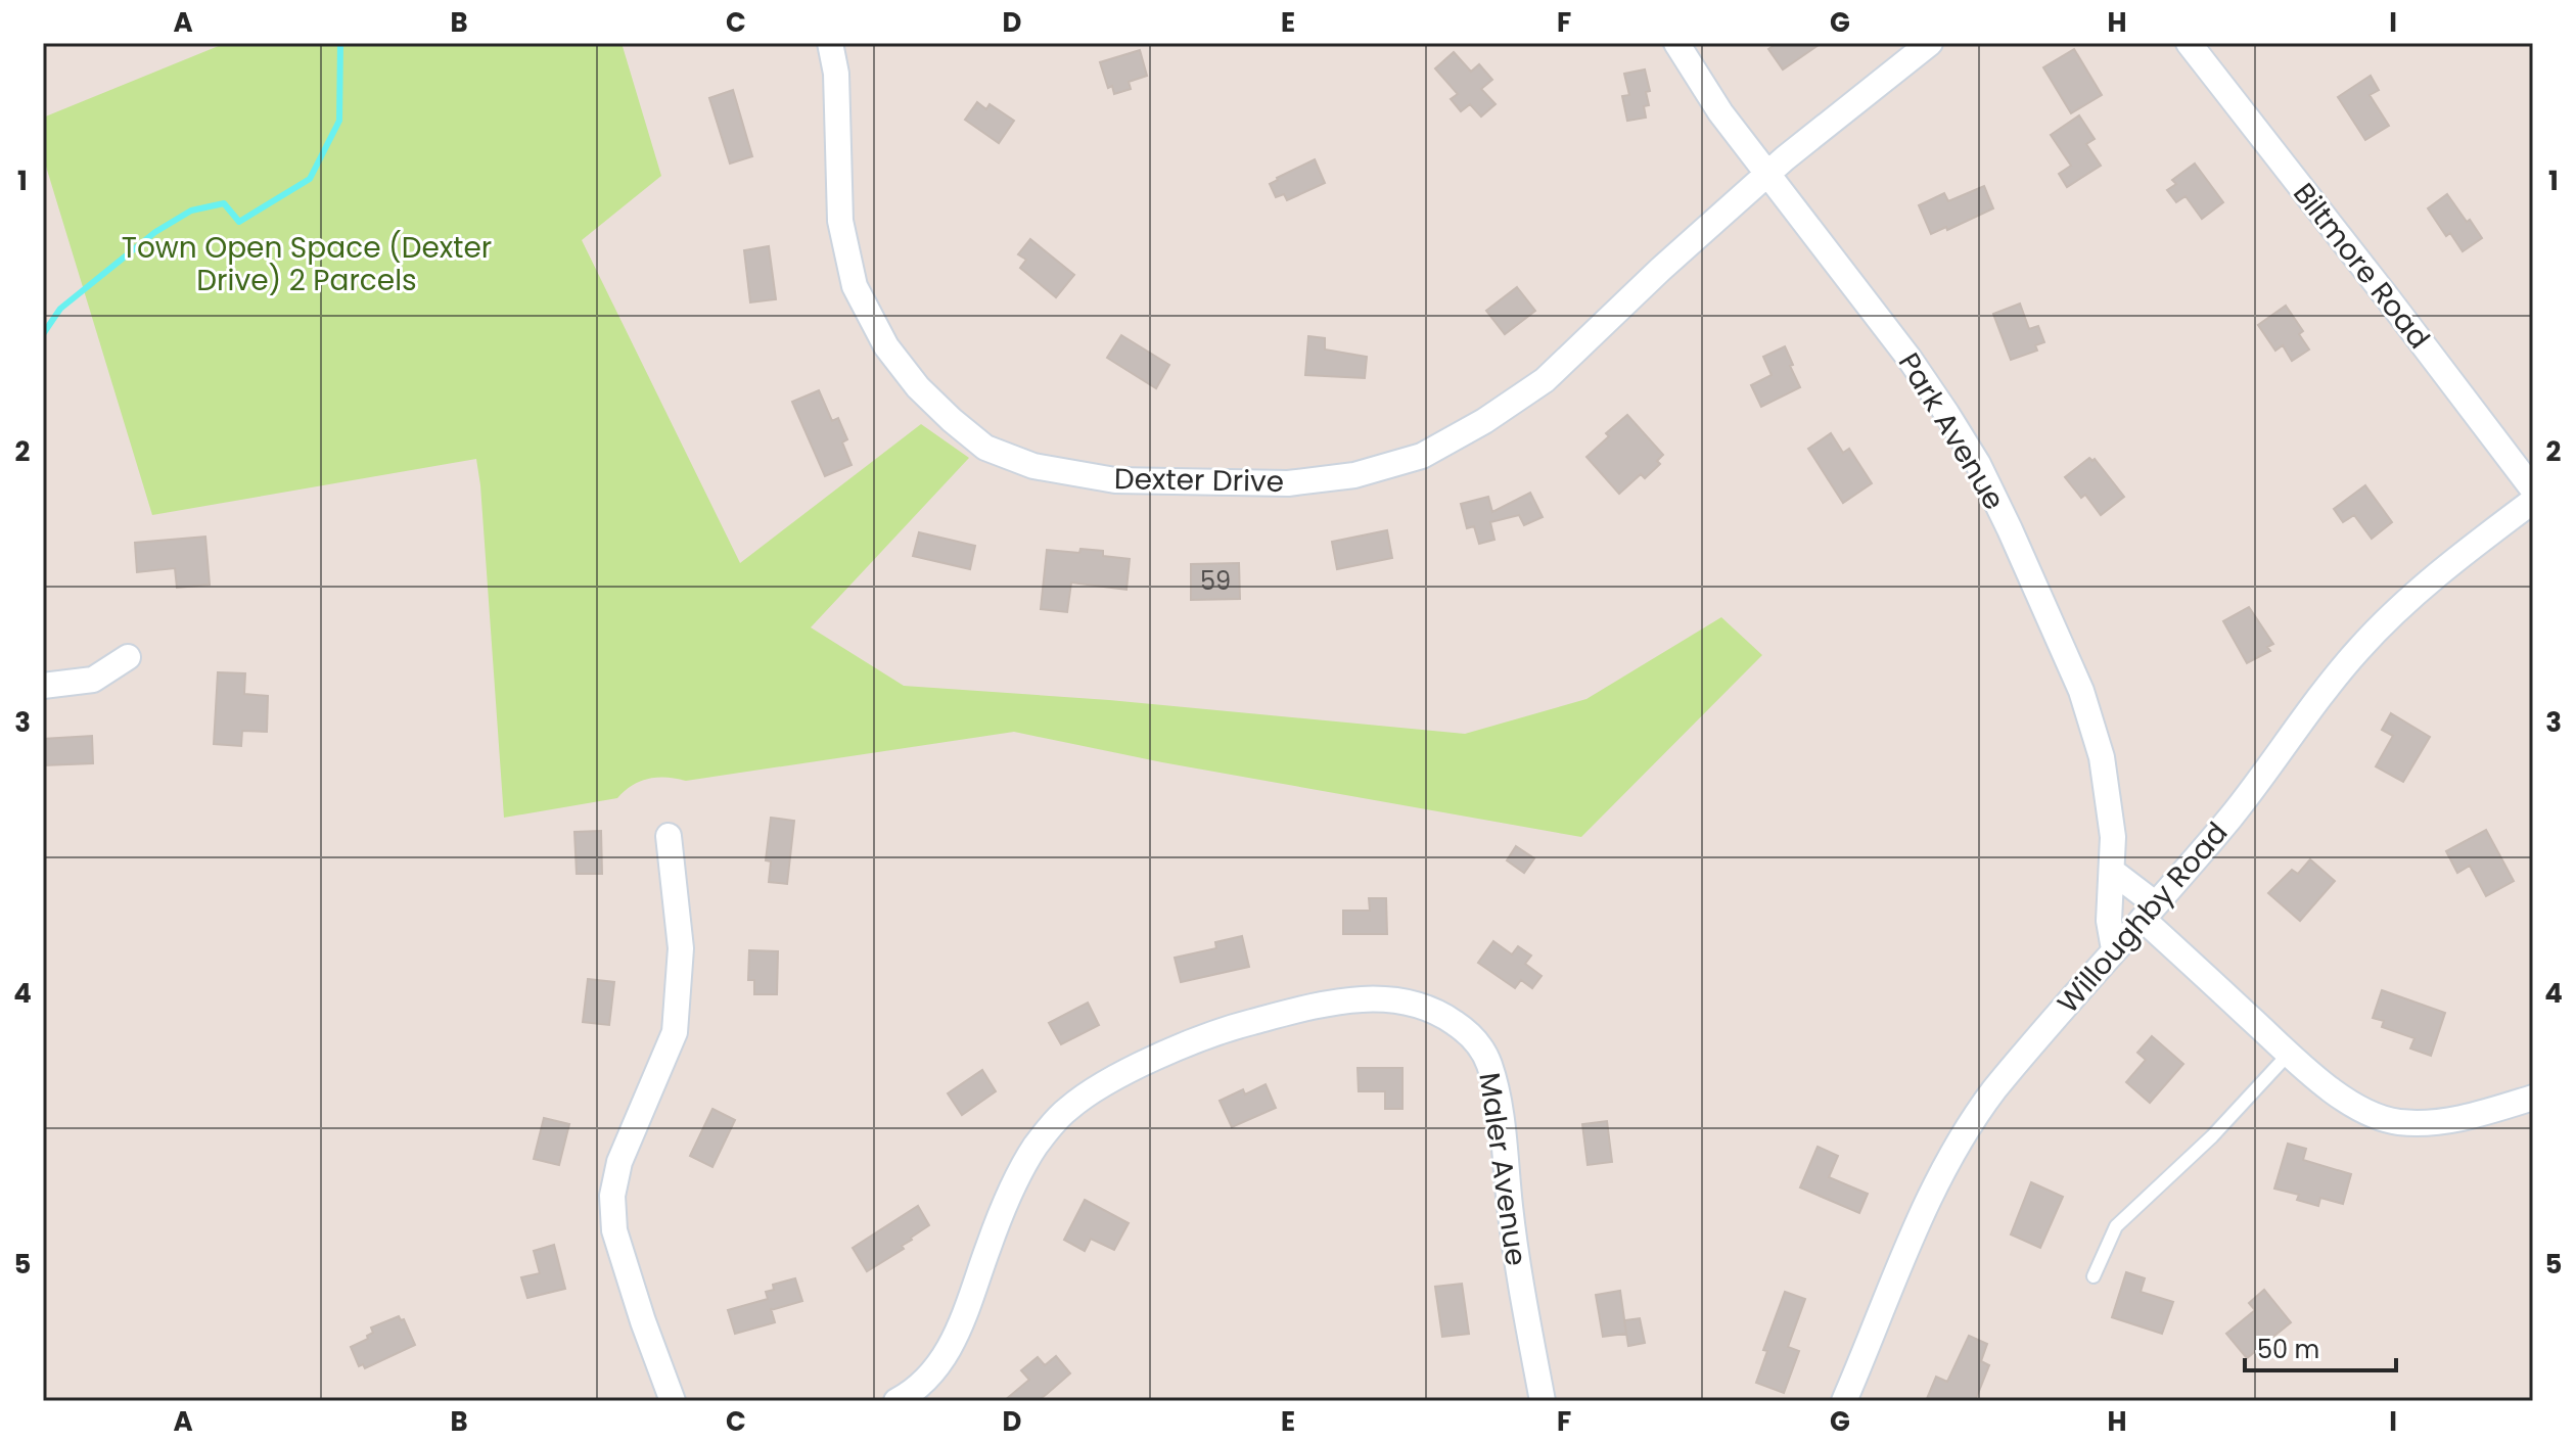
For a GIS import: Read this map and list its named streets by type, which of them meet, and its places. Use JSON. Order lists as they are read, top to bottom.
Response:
{
  "streets": {
    "street": [
      "Biltmore Road",
      "Park Avenue",
      "Dexter Drive",
      "Willoughby Road",
      "Maler Avenue"
    ]
  },
  "crossings": [
    ["Park Avenue", "Dexter Drive"],
    ["Park Avenue", "Willoughby Road"]
  ],
  "parks": ["Town Open Space (Dexter Drive) 2 Parcels"],
  "house_numbers": ["59"],
  "scale_bar": "50 m",
  "grid": {
    "columns": [
      "A",
      "B",
      "C",
      "D",
      "E",
      "F",
      "G",
      "H",
      "I"
    ],
    "rows": [
      "1",
      "2",
      "3",
      "4",
      "5"
    ]
  }
}
